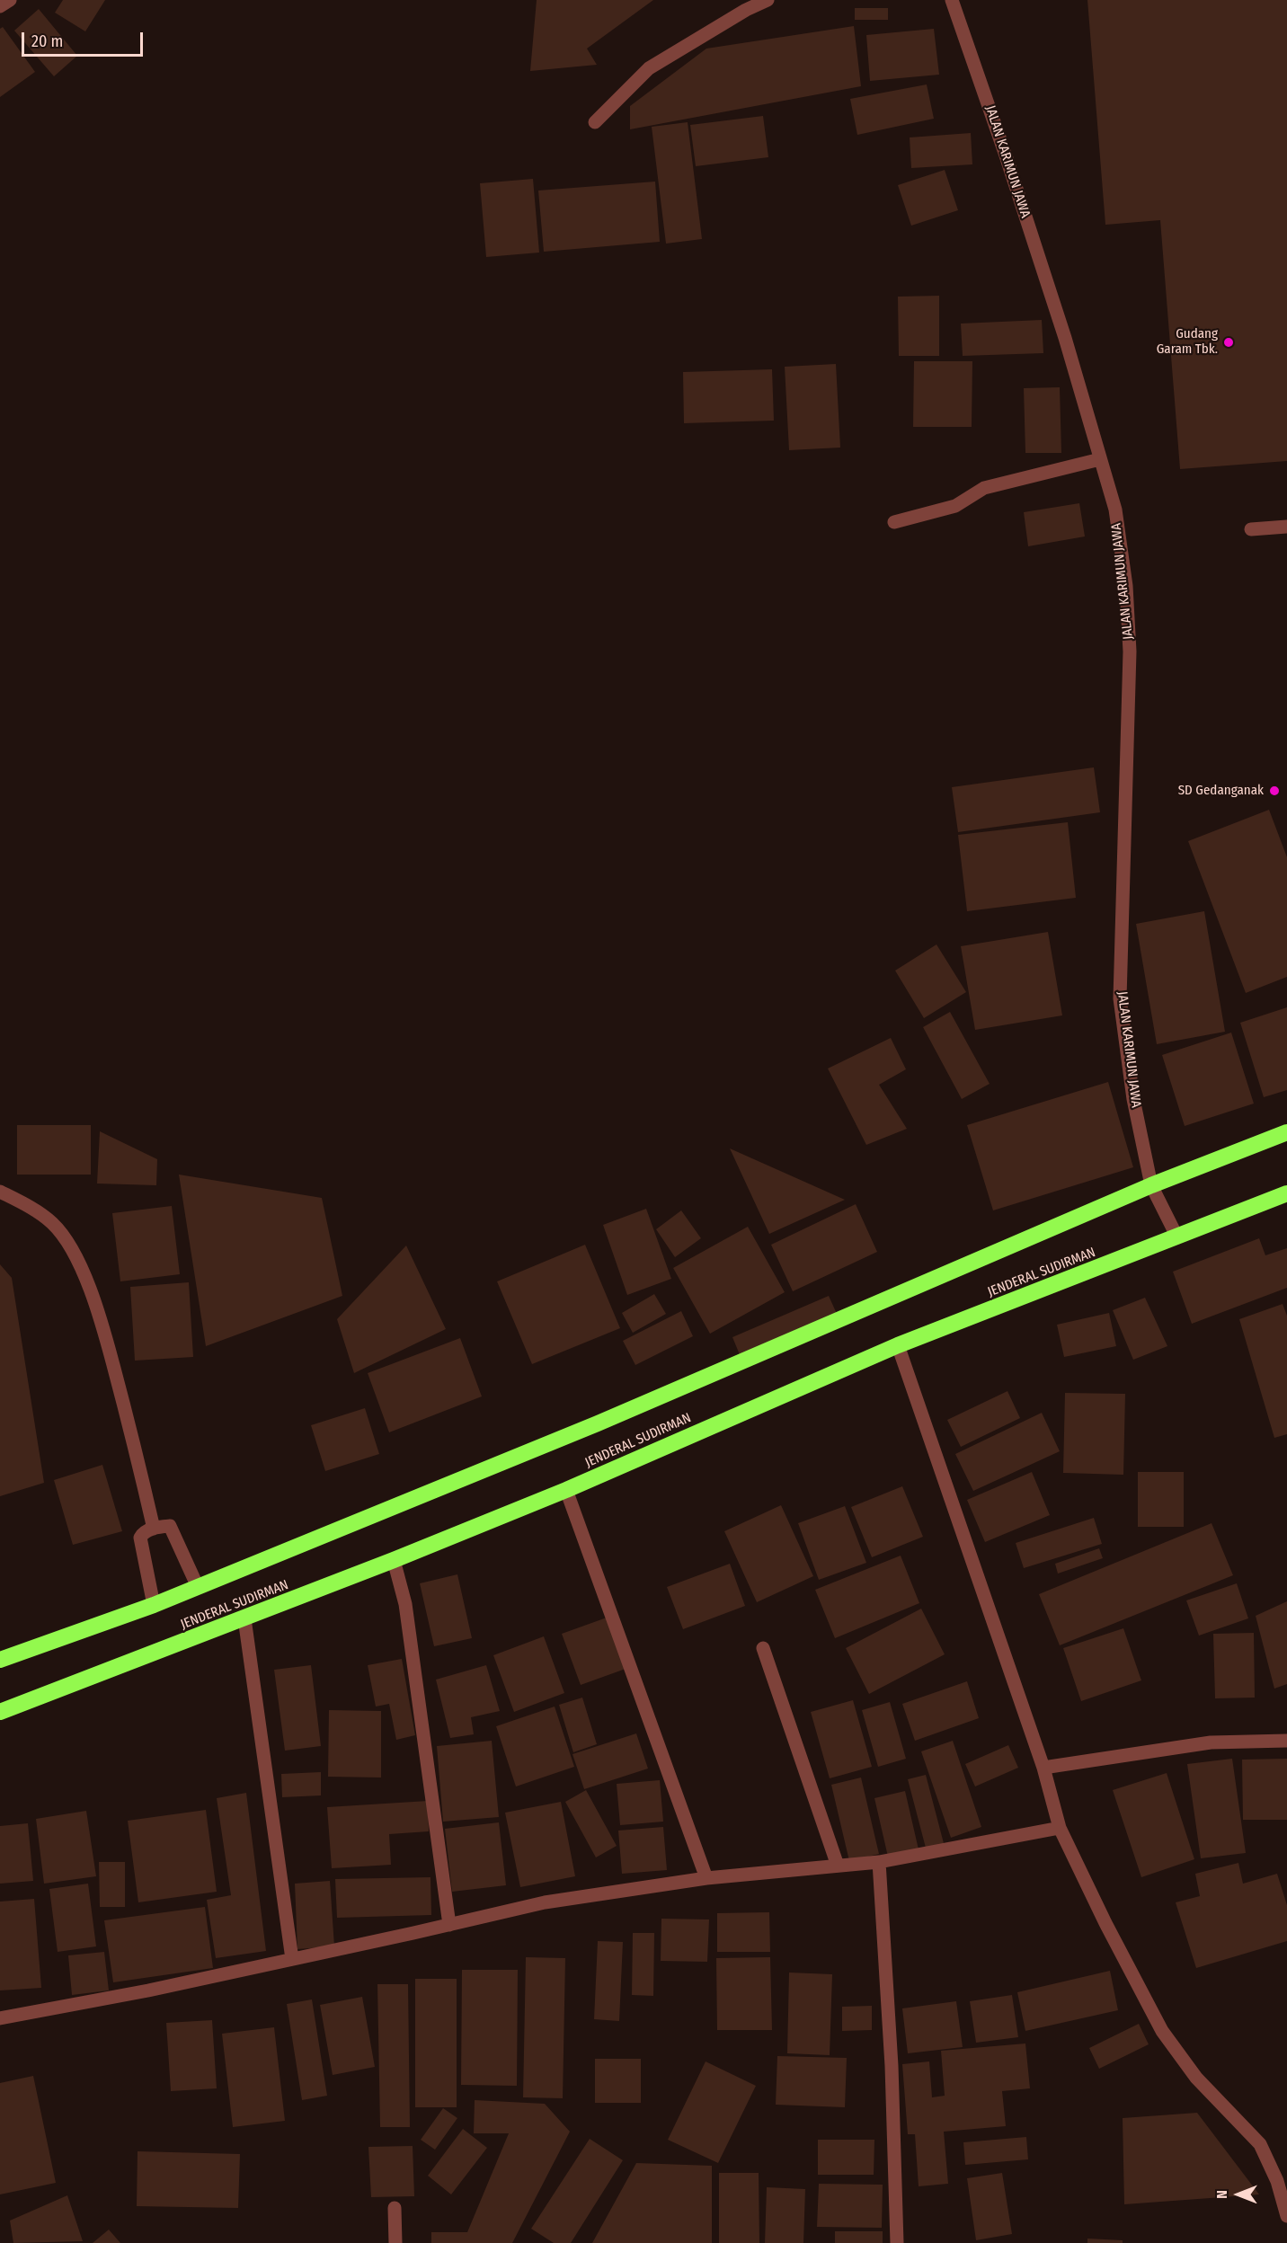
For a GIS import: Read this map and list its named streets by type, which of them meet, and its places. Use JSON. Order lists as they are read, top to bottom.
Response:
{
  "streets": {
    "highway": ["JENDERAL SUDIRMAN"],
    "street": ["JALAN KARIMUN JAWA"]
  },
  "crossings": [
    ["JALAN KARIMUN JAWA", "JENDERAL SUDIRMAN"]
  ],
  "places": ["Gudang Garam Tbk.", "SD Gedanganak"],
  "scale_bar": "20 m",
  "north": "left"
}
